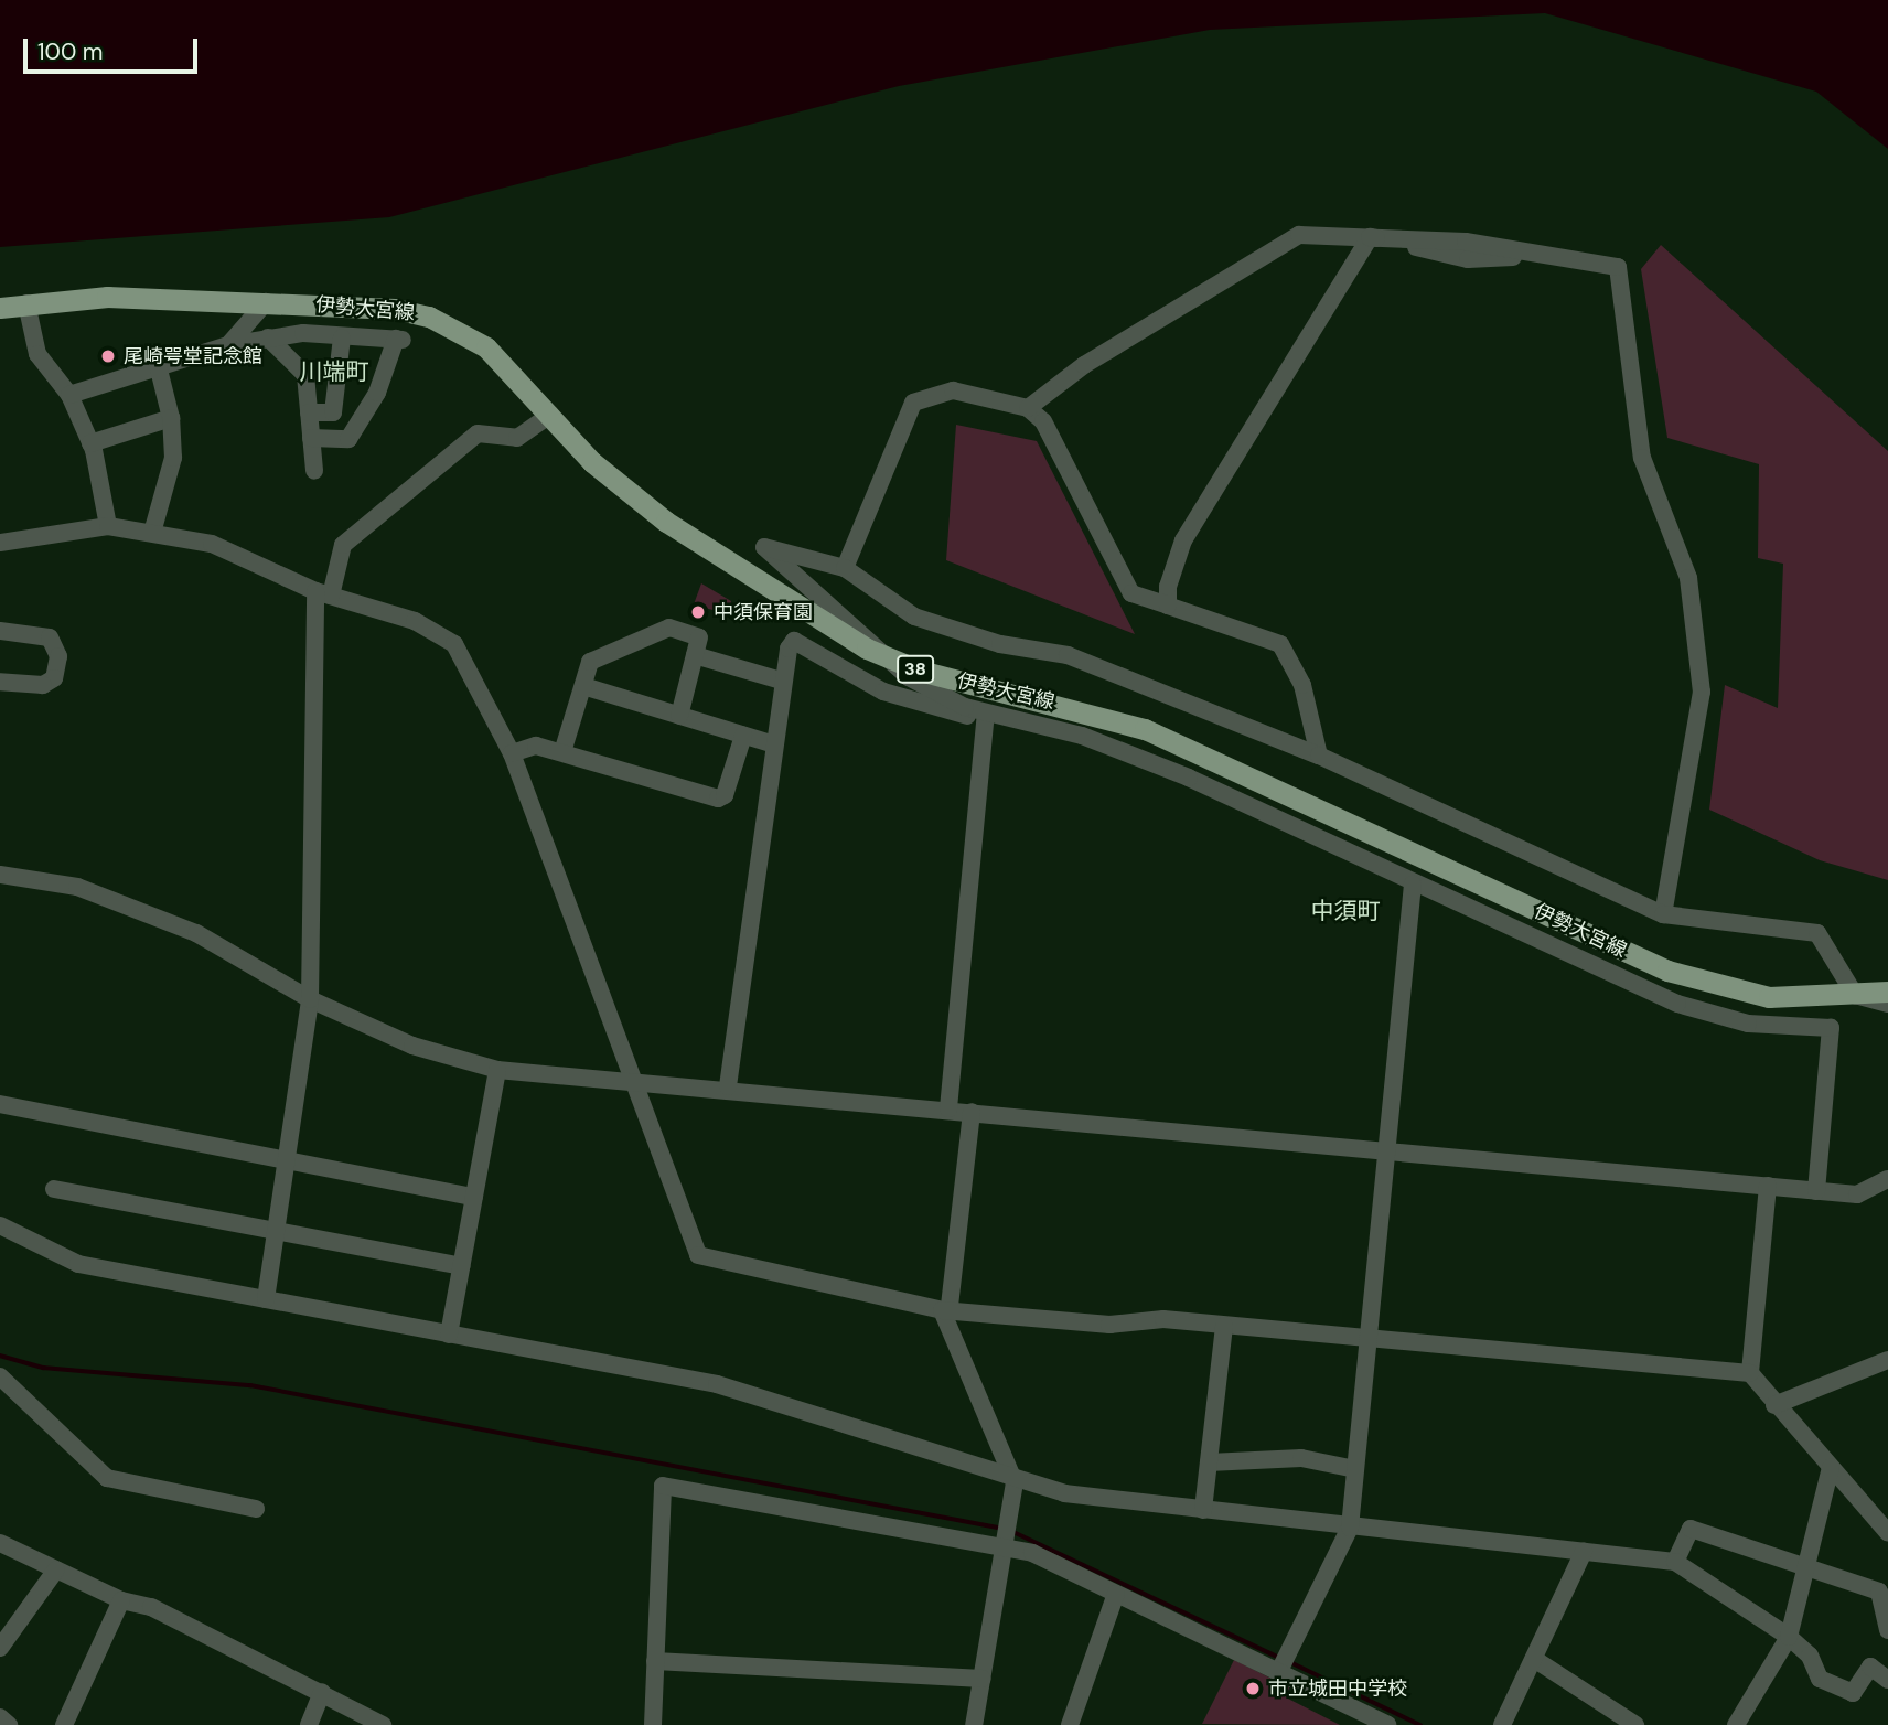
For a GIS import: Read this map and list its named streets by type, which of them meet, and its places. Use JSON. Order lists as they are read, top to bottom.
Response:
{
  "streets": {
    "main road": ["伊勢大宮線", "38"]
  },
  "districts": ["川端町", "中須町"],
  "places": ["尾崎咢堂記念館", "中須保育園", "市立城田中学校"],
  "scale_bar": "100 m"
}
